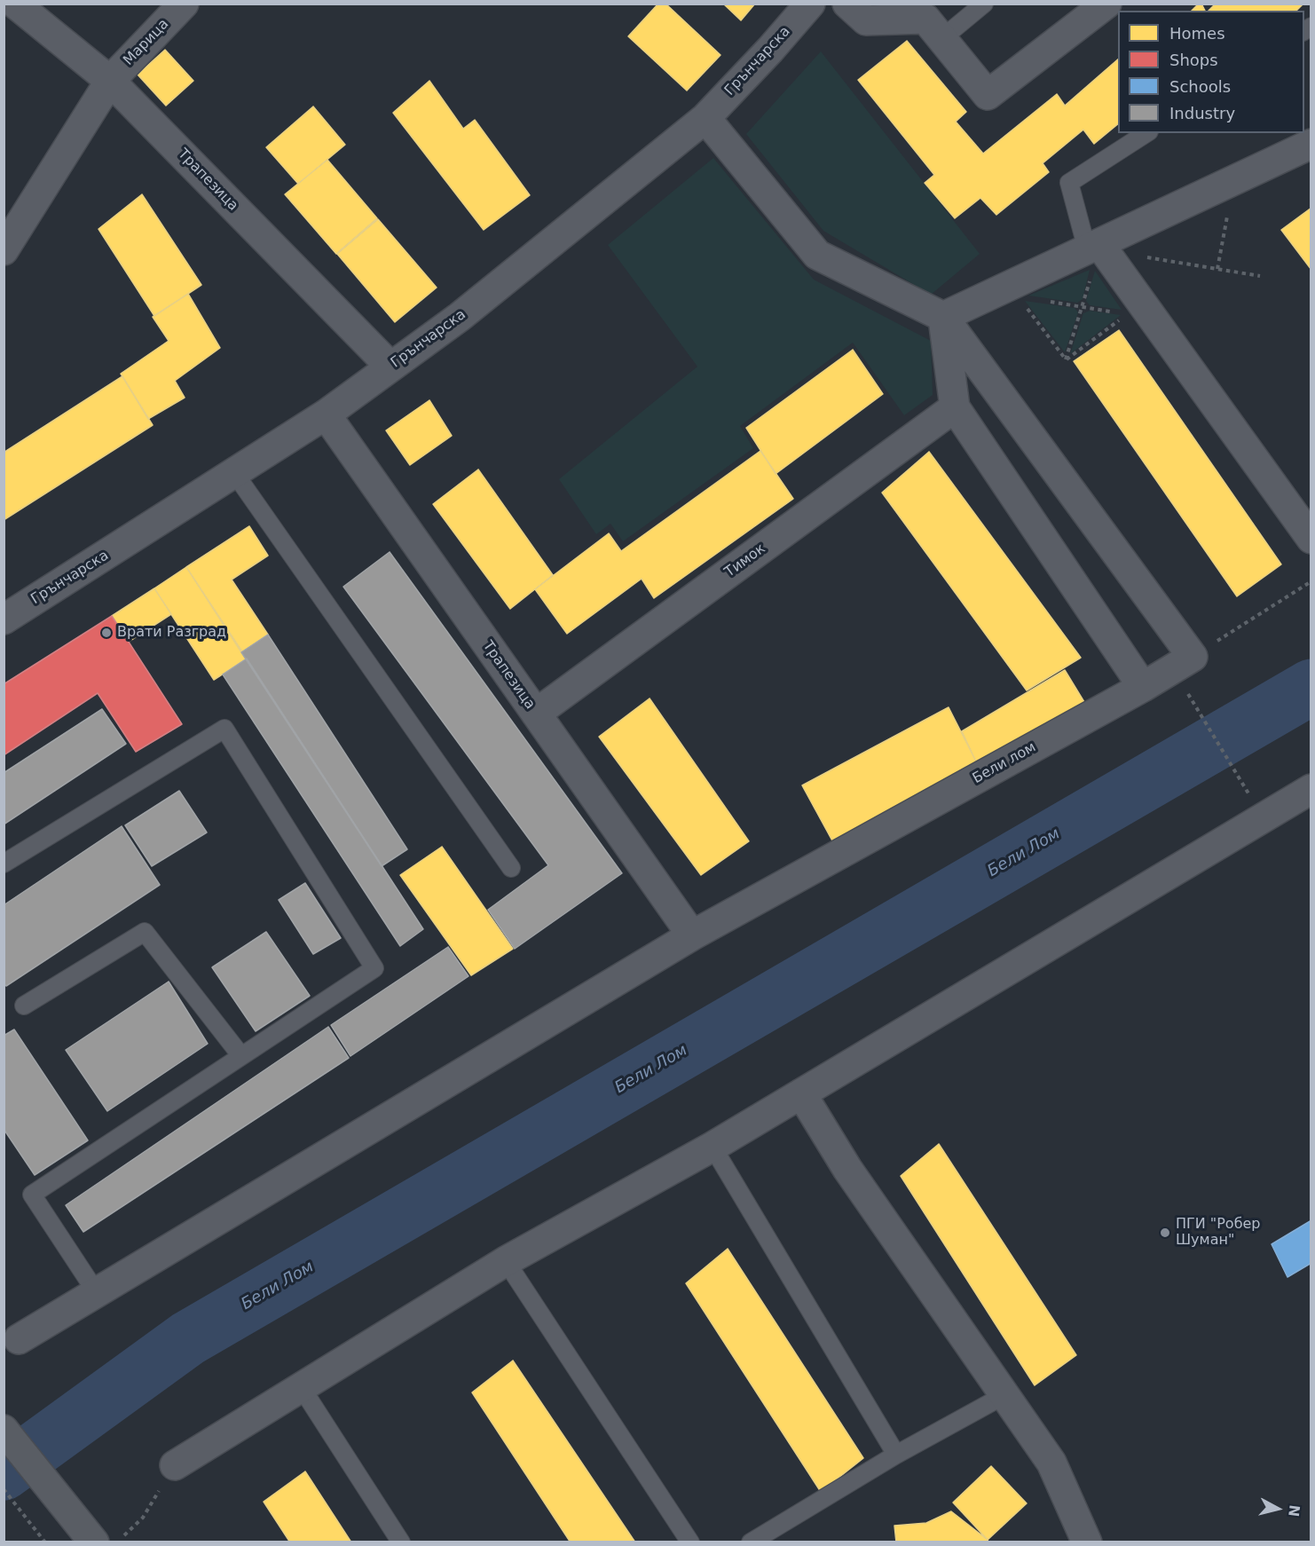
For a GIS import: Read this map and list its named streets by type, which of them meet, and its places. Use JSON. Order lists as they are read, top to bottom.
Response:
{
  "streets": {
    "street": [
      "Марица",
      "Грънчарска",
      "Трапезица",
      "Тимок",
      "Бели лом"
    ]
  },
  "crossings": [
    ["Марица", "Трапезица"],
    ["Грънчарска", "Трапезица"],
    ["Трапезица", "Тимок"],
    ["Трапезица", "Бели лом"]
  ],
  "water": ["Бели Лом"],
  "places": ["Врати Разград", "ПГИ \"Робер Шуман\""],
  "legend": [
    "Homes",
    "Shops",
    "Schools",
    "Industry"
  ],
  "north": "right"
}
